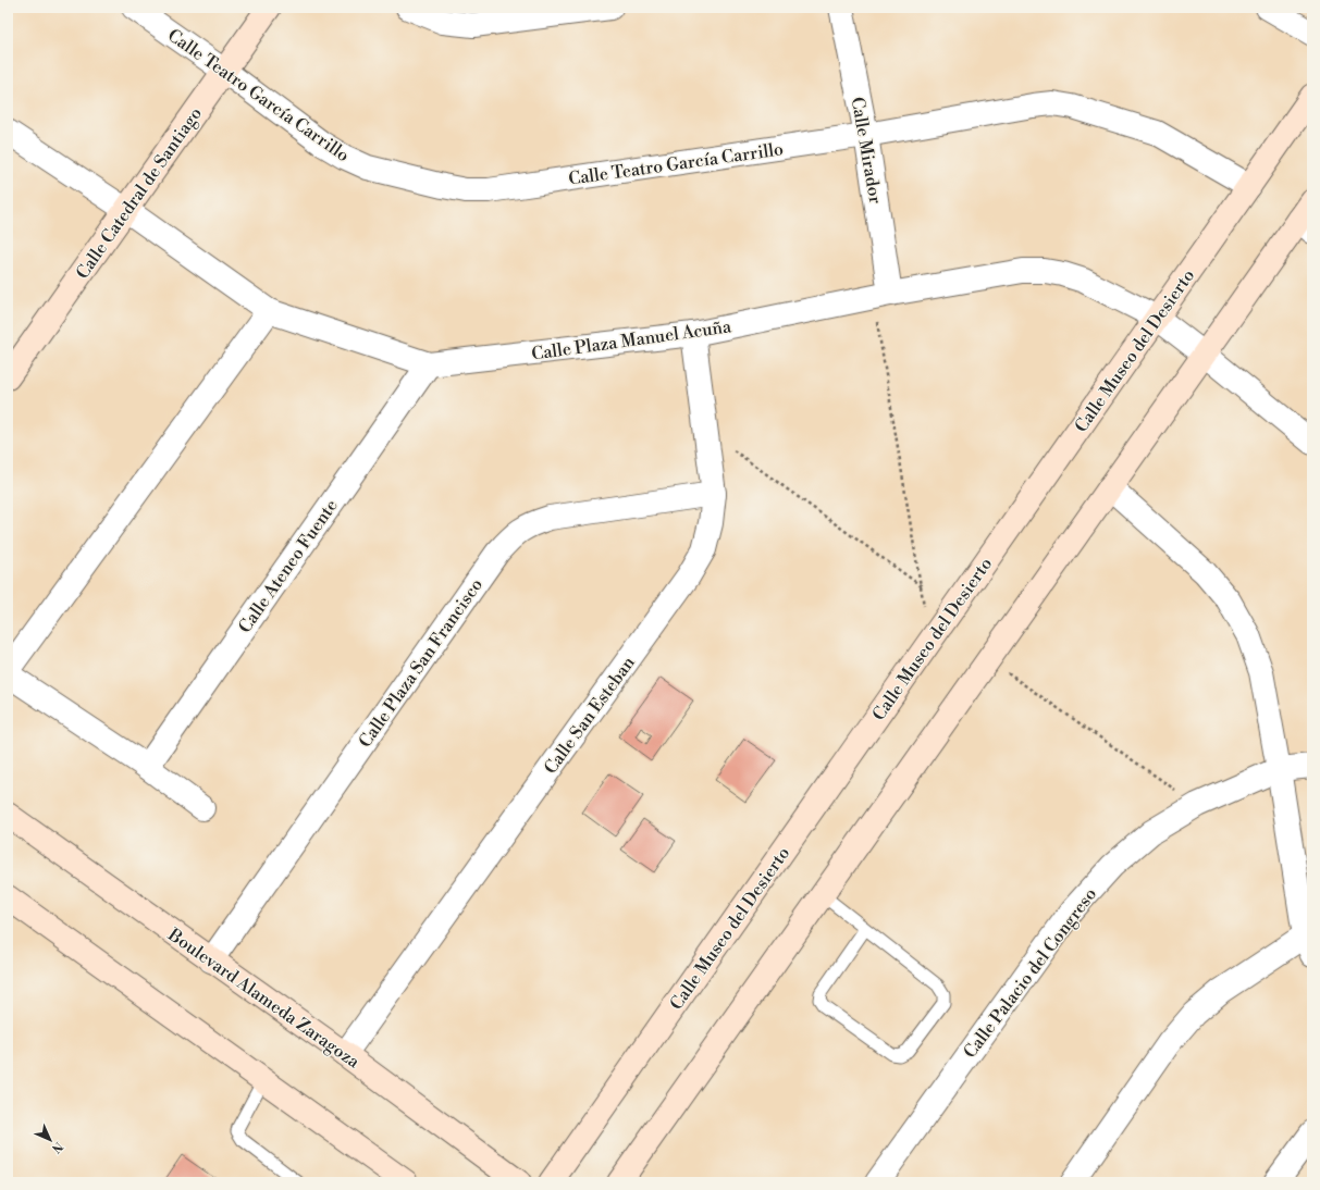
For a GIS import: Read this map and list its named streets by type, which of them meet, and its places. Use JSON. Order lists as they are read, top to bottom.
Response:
{
  "streets": {
    "street": [
      "Calle Teatro García Carrillo",
      "Calle Mirador",
      "Calle Catedral de Santiago",
      "Calle Plaza Manuel Acuña",
      "Calle Museo del Desierto",
      "Calle Ateneo Fuente",
      "Calle Plaza San Francisco",
      "Calle San Esteban",
      "Calle Palacio del Congreso",
      "Boulevard Alameda Zaragoza"
    ]
  },
  "crossings": [
    ["Calle Teatro García Carrillo", "Calle Mirador"],
    ["Calle Teatro García Carrillo", "Calle Catedral de Santiago"],
    ["Calle Teatro García Carrillo", "Calle Museo del Desierto"],
    ["Calle Mirador", "Calle Plaza Manuel Acuña"],
    ["Calle Catedral de Santiago", "Calle Plaza Manuel Acuña"],
    ["Calle Plaza Manuel Acuña", "Calle Museo del Desierto"],
    ["Calle Plaza Manuel Acuña", "Calle Ateneo Fuente"],
    ["Calle Plaza Manuel Acuña", "Calle San Esteban"],
    ["Calle Plaza San Francisco", "Calle San Esteban"],
    ["Calle Plaza San Francisco", "Boulevard Alameda Zaragoza"],
    ["Calle San Esteban", "Boulevard Alameda Zaragoza"]
  ],
  "north": "bottom right"
}
